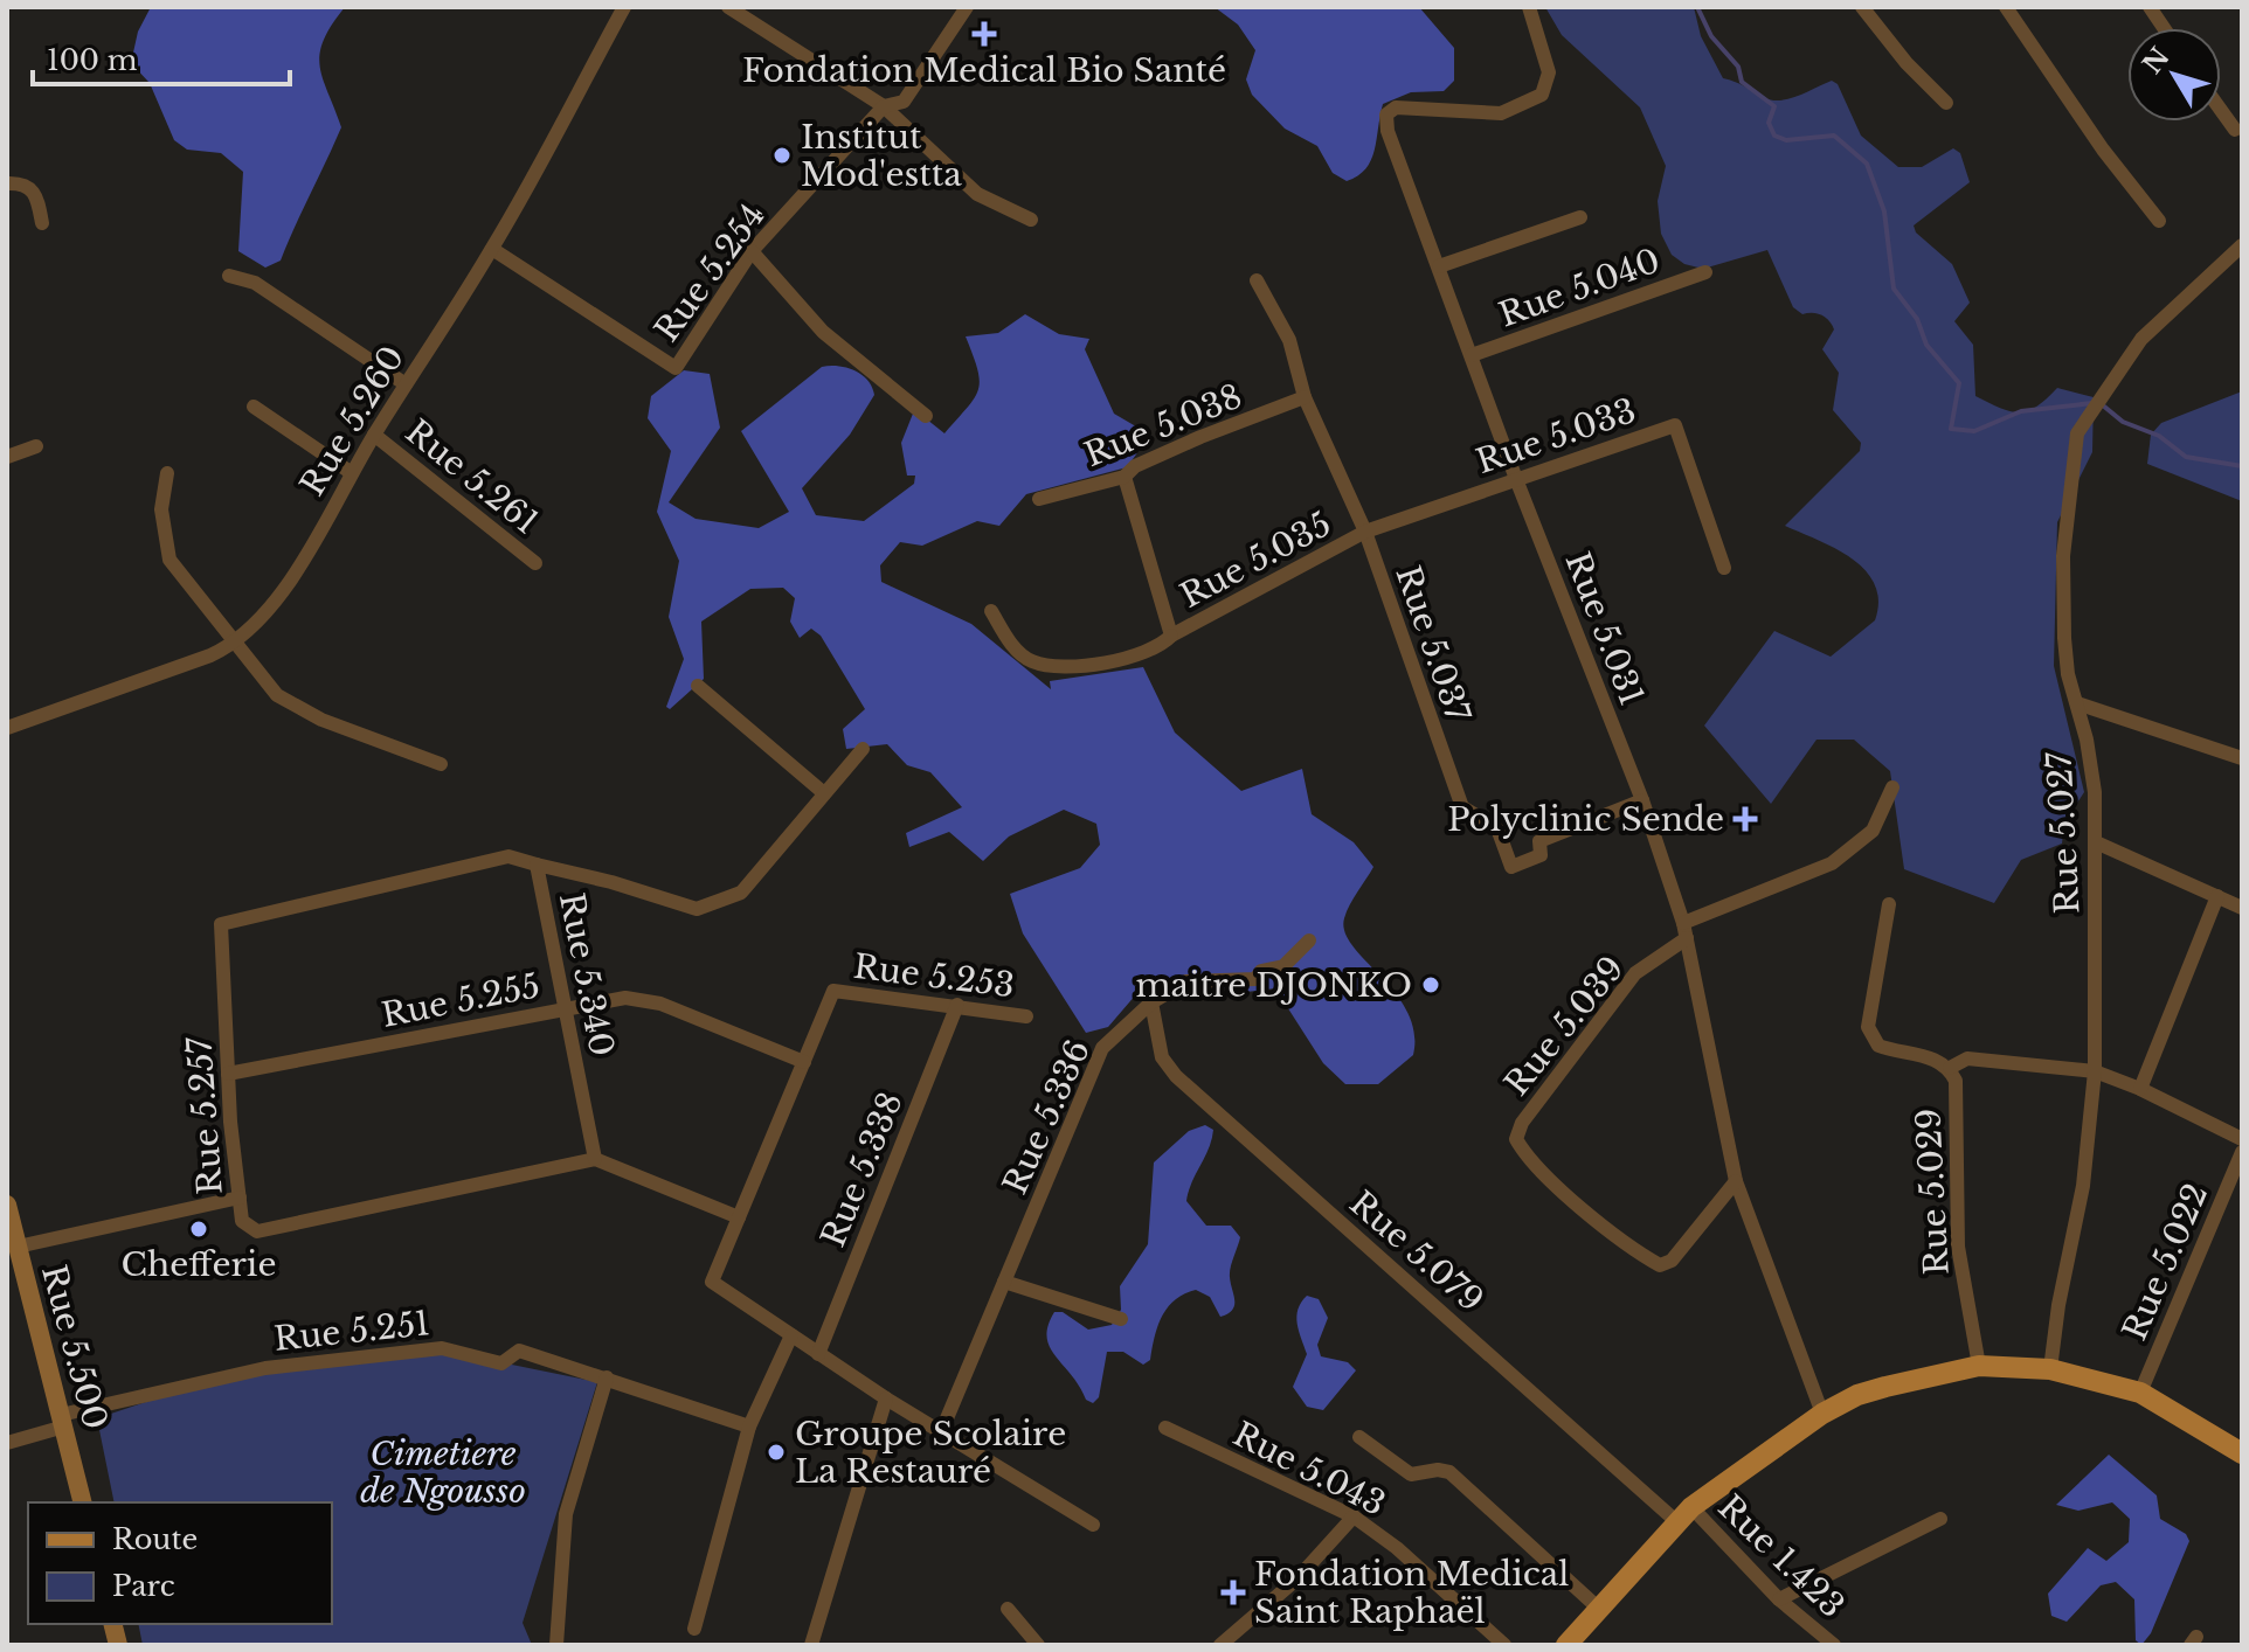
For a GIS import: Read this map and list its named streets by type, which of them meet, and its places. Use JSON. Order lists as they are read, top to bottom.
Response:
{
  "streets": {
    "main road": ["Rue 5.500"],
    "street": [
      "Rue 5.254",
      "Rue 5.040",
      "Rue 5.260",
      "Rue 5.038",
      "Rue 5.033",
      "Rue 5.261",
      "Rue 5.035",
      "Rue 5.031",
      "Rue 5.037",
      "Rue 5.027",
      "Rue 5.340",
      "Rue 5.253",
      "Rue 5.255",
      "Rue 5.039",
      "Rue 5.257",
      "Rue 5.336",
      "Rue 5.338",
      "Rue 5.029",
      "Rue 5.079",
      "Rue 5.022",
      "Rue 5.251",
      "Rue 5.043",
      "Rue 1.423"
    ]
  },
  "crossings": [
    ["Rue 5.254", "Rue 5.260"],
    ["Rue 5.040", "Rue 5.031"],
    ["Rue 5.260", "Rue 5.261"],
    ["Rue 5.038", "Rue 5.035"],
    ["Rue 5.038", "Rue 5.037"],
    ["Rue 5.033", "Rue 5.035"],
    ["Rue 5.033", "Rue 5.031"],
    ["Rue 5.033", "Rue 5.037"],
    ["Rue 5.035", "Rue 5.037"],
    ["Rue 5.031", "Rue 5.037"],
    ["Rue 5.031", "Rue 5.039"],
    ["Rue 5.340", "Rue 5.255"],
    ["Rue 5.340", "Rue 5.257"],
    ["Rue 5.253", "Rue 5.255"],
    ["Rue 5.253", "Rue 5.338"],
    ["Rue 5.255", "Rue 5.257"],
    ["Rue 5.336", "Rue 5.079"],
    ["Rue 5.079", "Rue 1.423"],
    ["Rue 5.251", "Rue 5.500"]
  ],
  "parks": ["Cimetiere de Ngousso"],
  "places": {
    "health": ["Fondation Medical Bio Santé", "Polyclinic Sende", "Fondation Medical Saint Raphaël"],
    "other": [
      "Institut Mod'estta",
      "maitre DJONKO",
      "Chefferie",
      "Groupe Scolaire La Restauré"
    ]
  },
  "legend": ["Route", "Parc"],
  "scale_bar": "100 m",
  "north": "top left"
}
